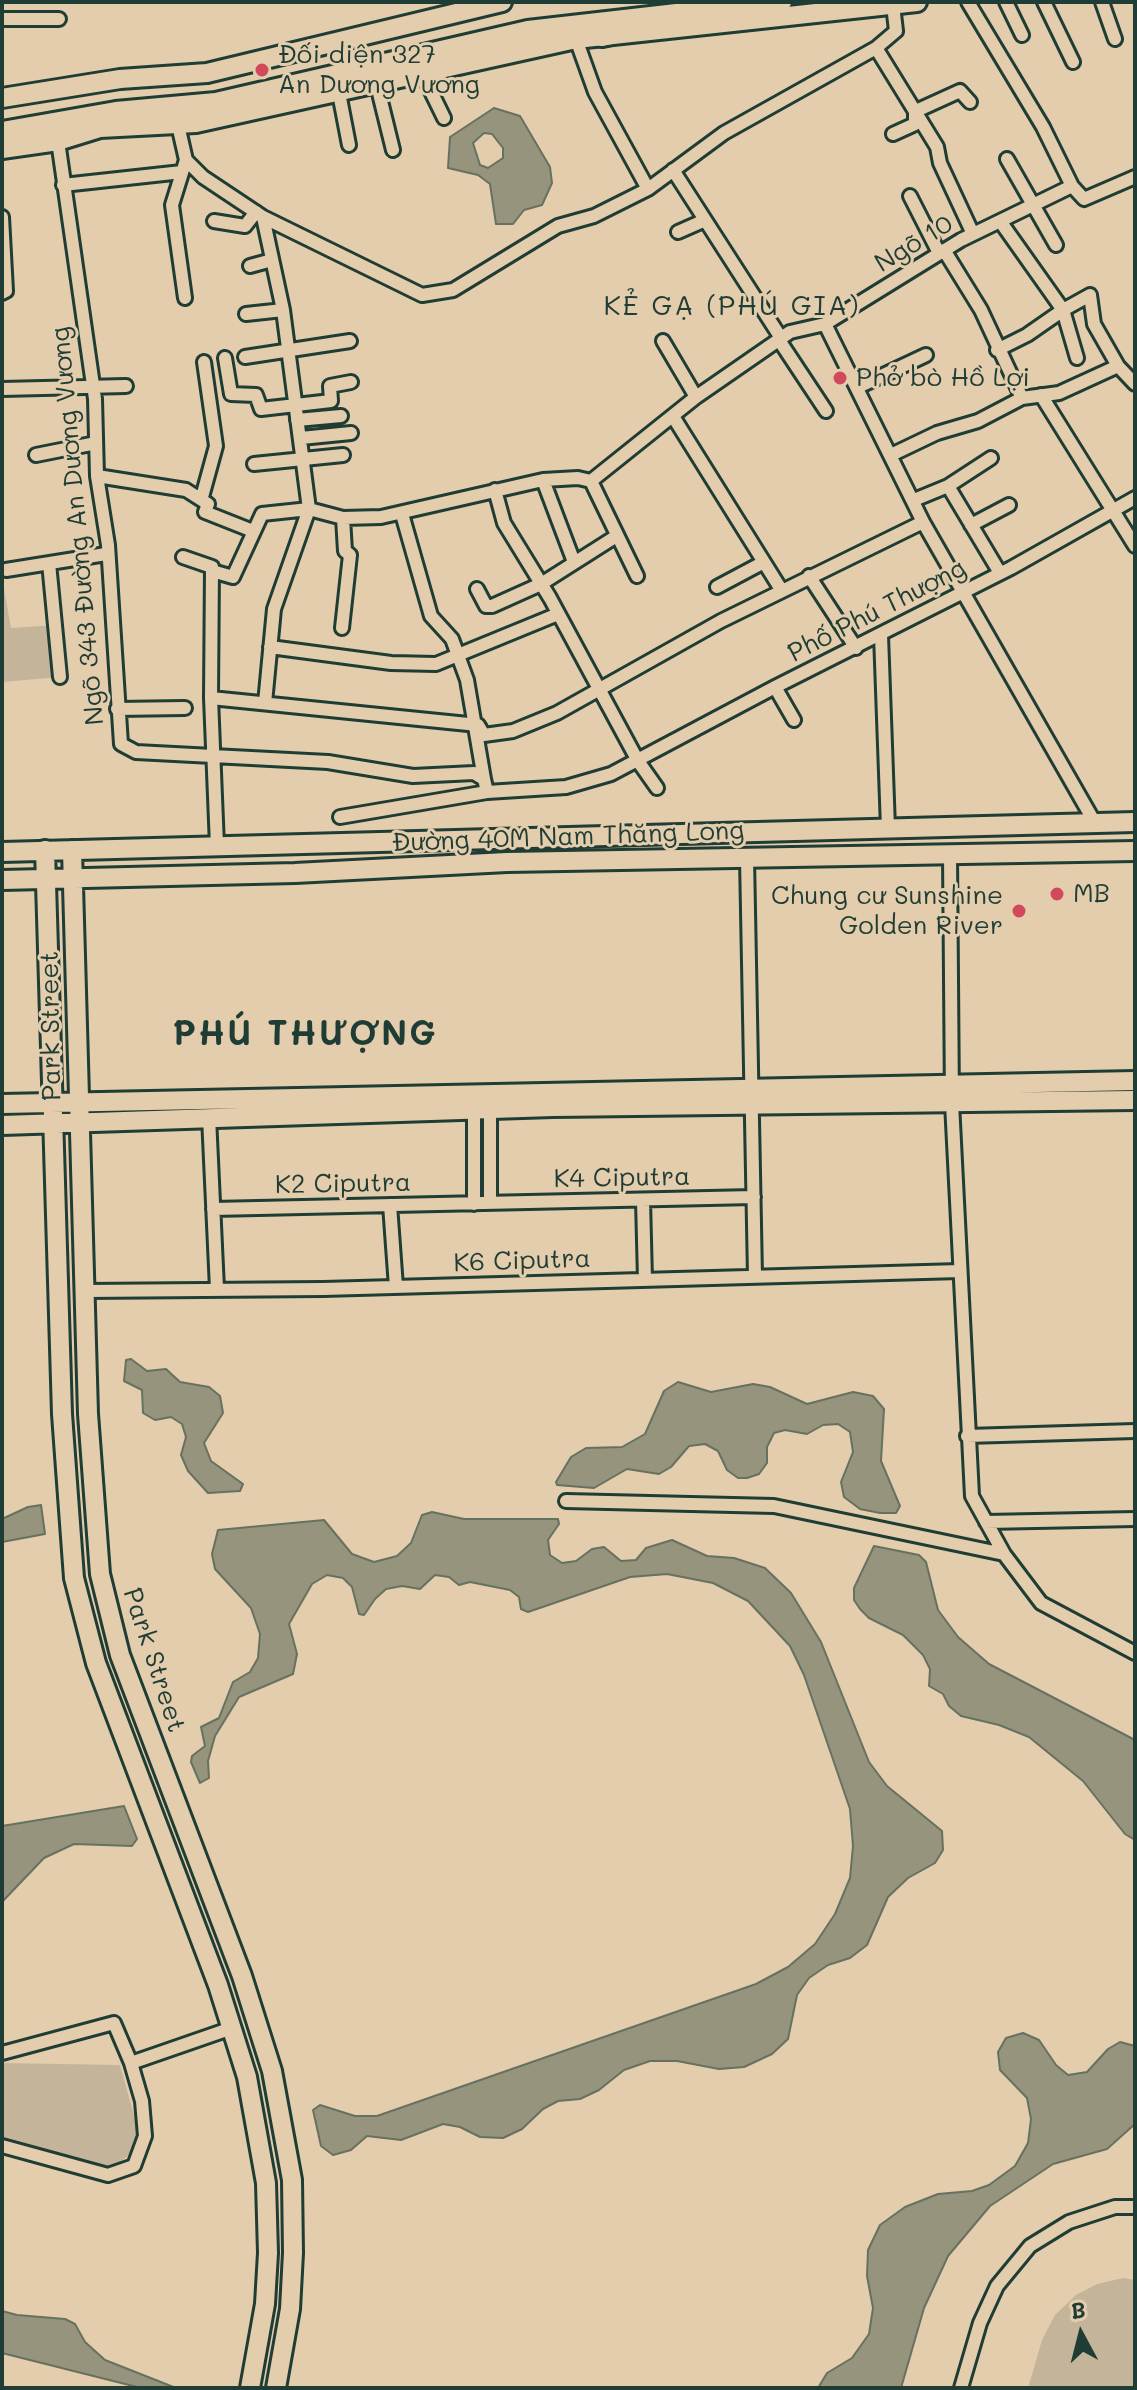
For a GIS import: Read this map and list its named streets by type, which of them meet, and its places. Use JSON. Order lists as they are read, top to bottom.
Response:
{
  "streets": {
    "street": [
      "Ngõ 10",
      "Ngõ 343 Đường An Dương Vương",
      "Phố Phú Thượng",
      "Đường 40M Nam Thăng Long",
      "Park Street",
      "K4 Ciputra",
      "K2 Ciputra",
      "K6 Ciputra"
    ]
  },
  "crossings": [
    ["Đường 40M Nam Thăng Long", "Park Street"],
    ["Park Street", "K6 Ciputra"],
    ["K4 Ciputra", "K2 Ciputra"]
  ],
  "districts": ["KẺ GẠ (PHÚ GIA)", "PHÚ THƯỢNG"],
  "places": [
    "Đối diện 327 An Dương Vương",
    "Phở bò Hồ Lợi",
    "MB",
    "Chung cư Sunshine Golden River"
  ],
  "north": "top"
}
